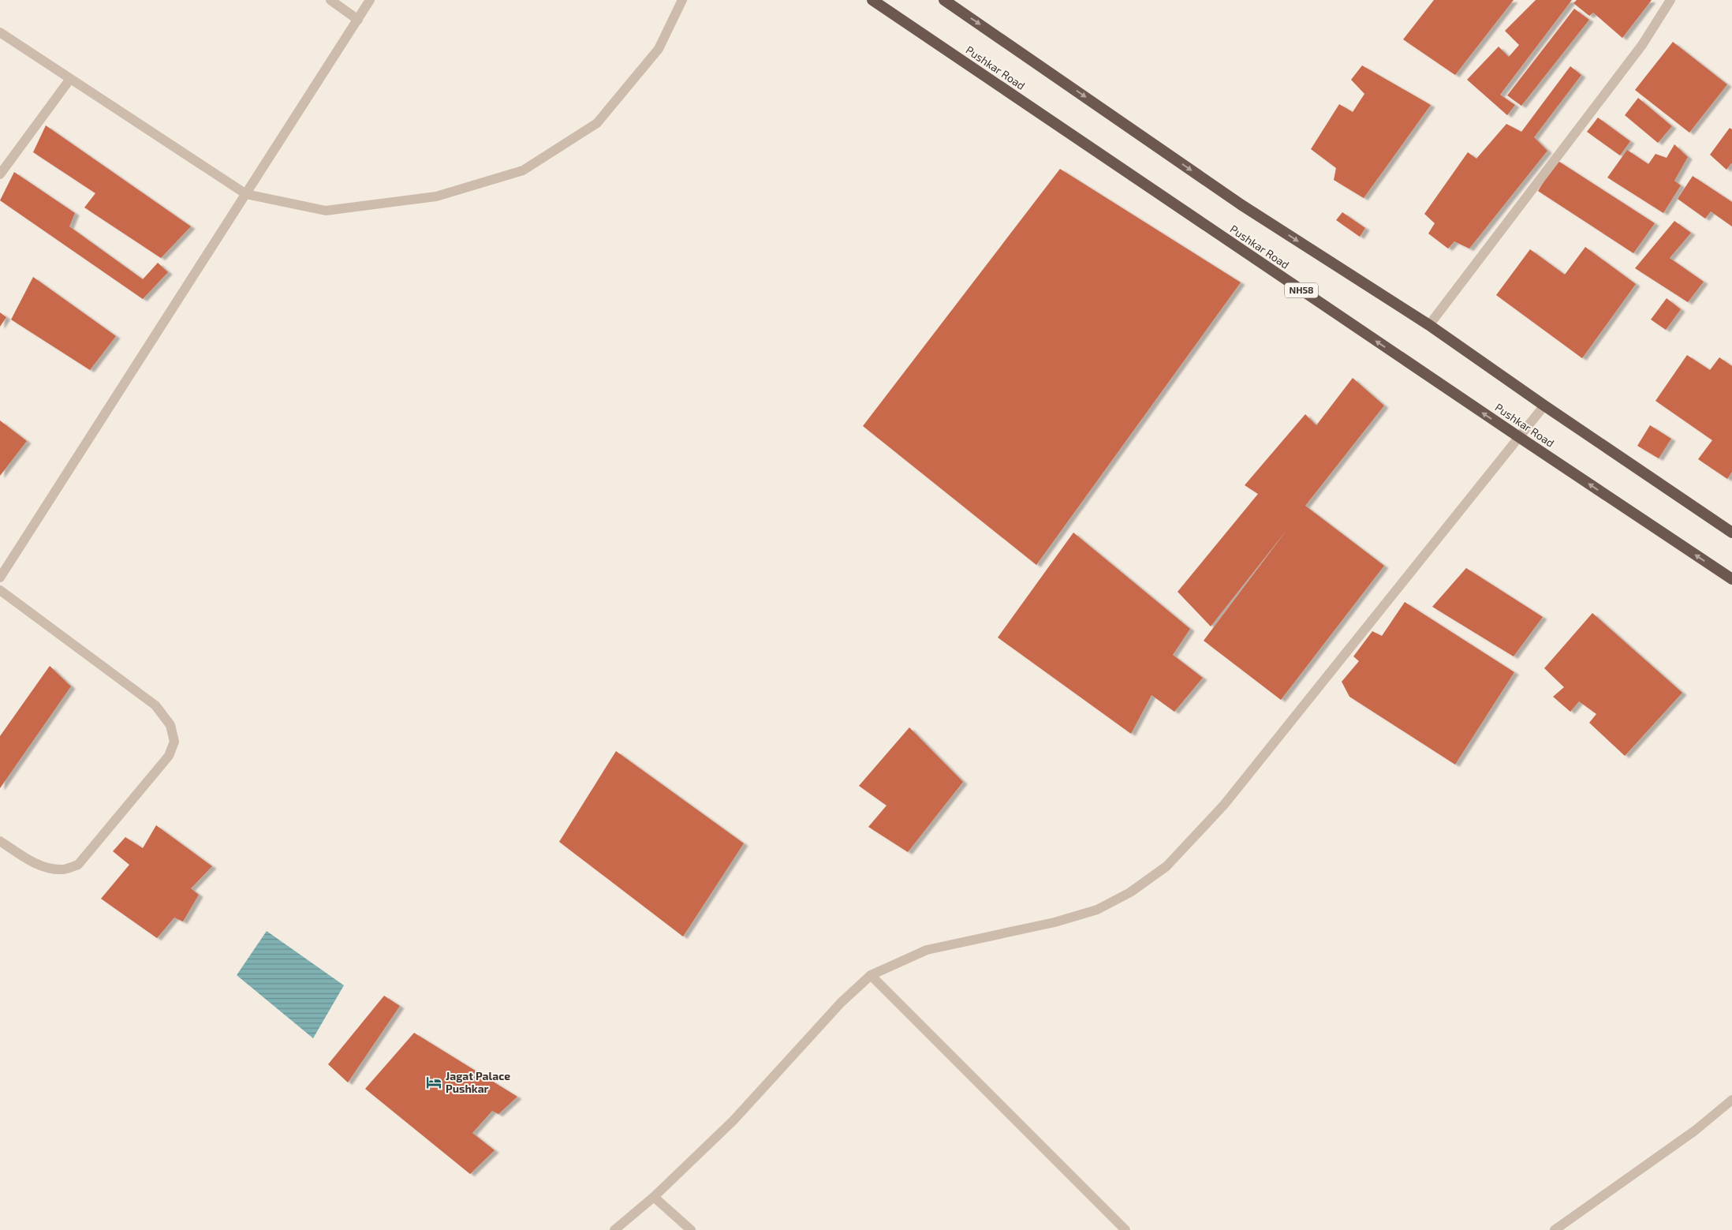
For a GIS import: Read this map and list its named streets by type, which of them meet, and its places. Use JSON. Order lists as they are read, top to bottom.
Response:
{
  "streets": {
    "highway": ["Pushkar Road", "NH58"]
  },
  "places": {
    "hotel": ["Jagat Palace Pushkar"]
  }
}
